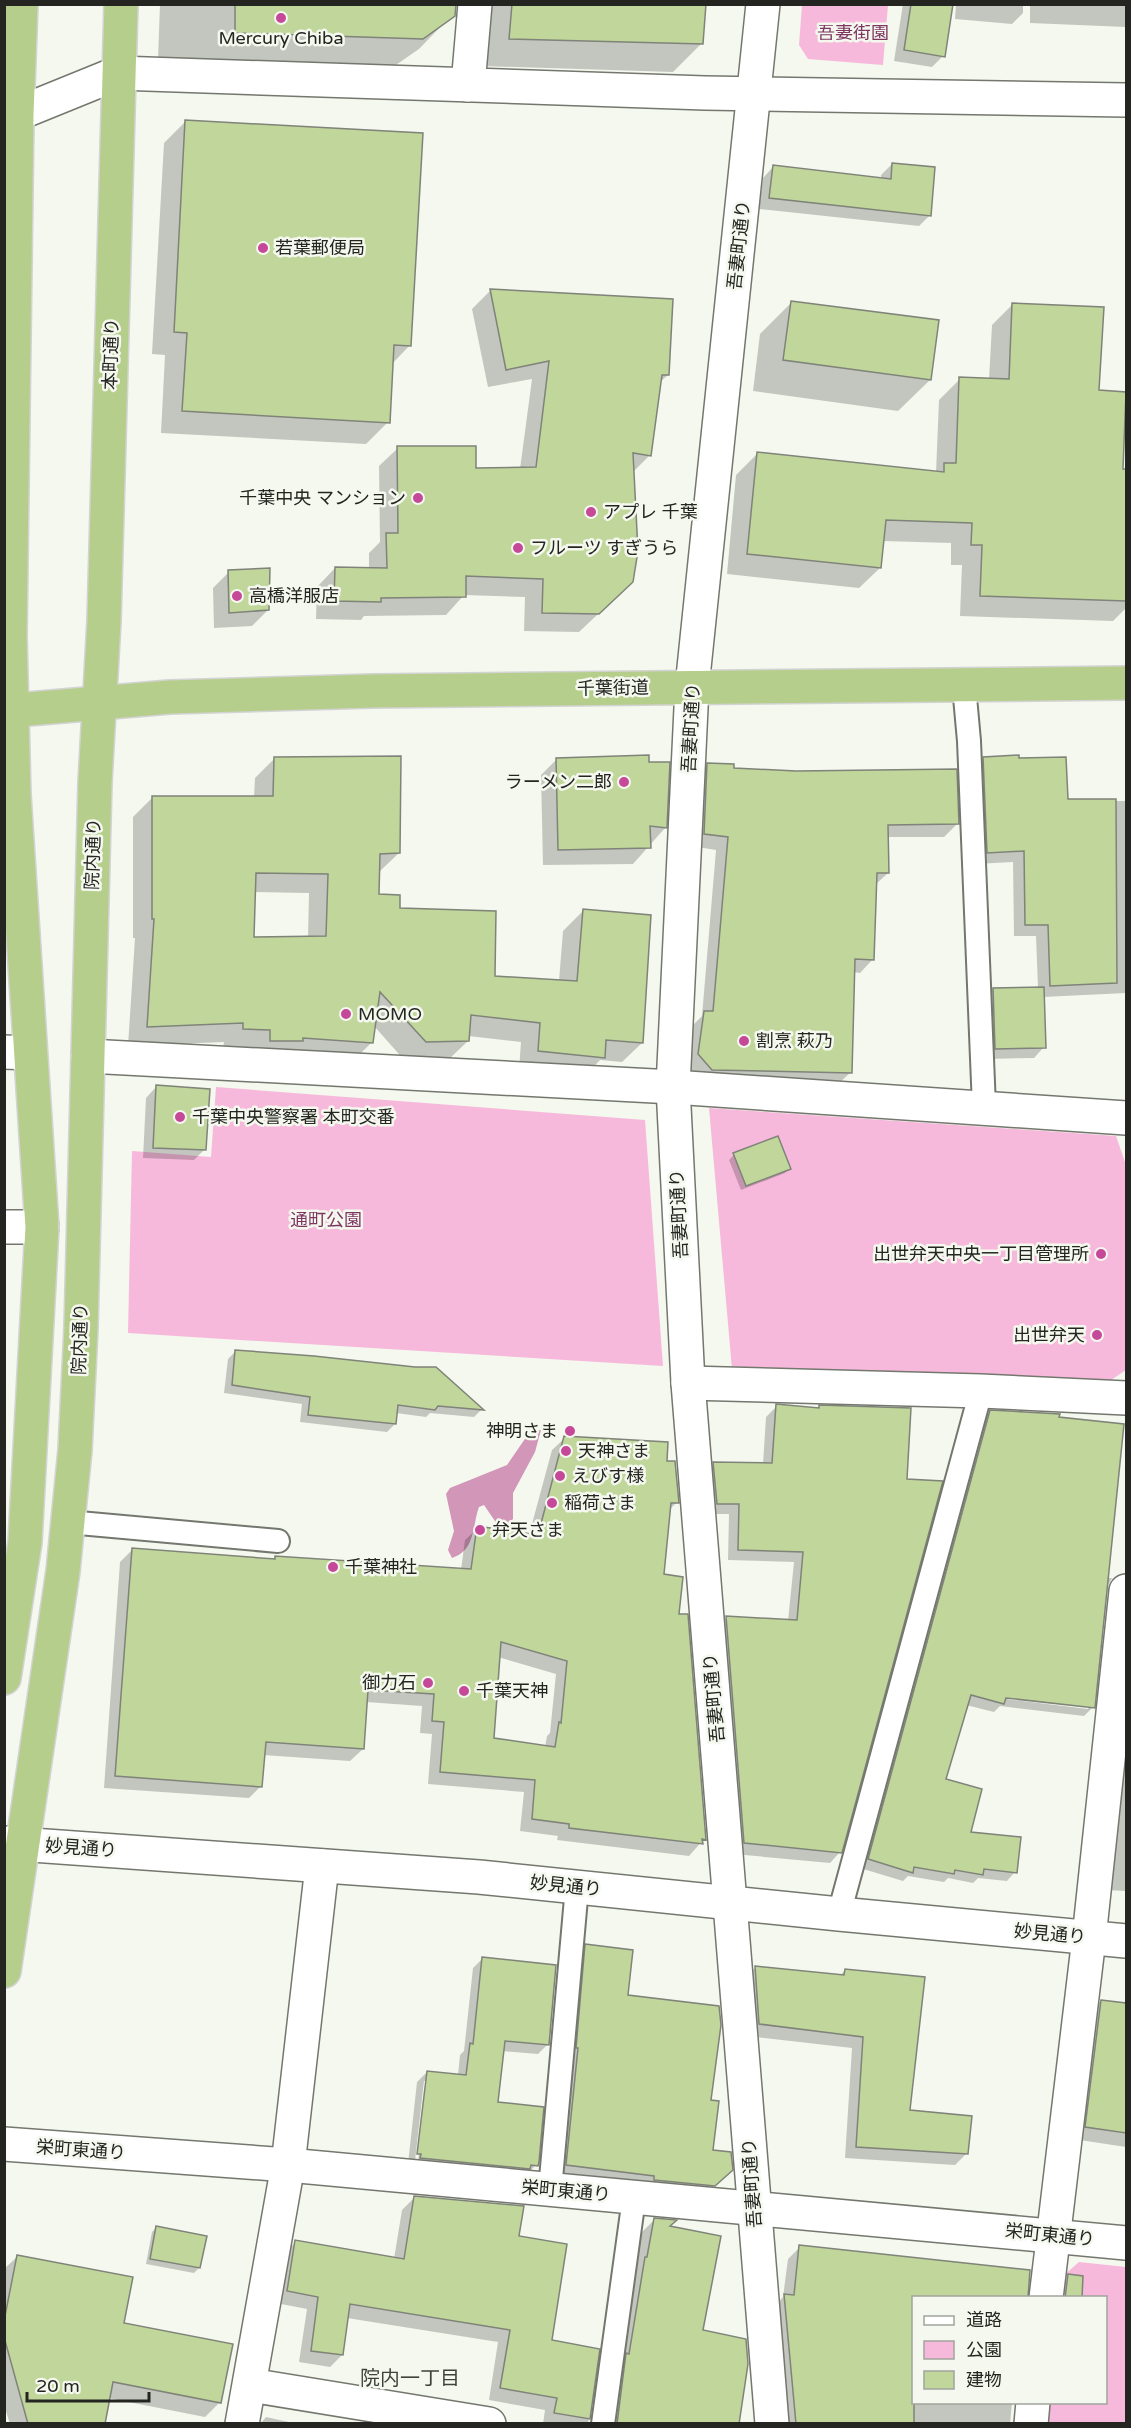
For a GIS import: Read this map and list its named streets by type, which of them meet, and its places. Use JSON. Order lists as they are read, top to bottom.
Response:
{
  "streets": {
    "highway": ["本町通り", "千葉街道", "院内通り"],
    "street": ["吾妻町通り", "妙見通り", "栄町東通り"]
  },
  "crossings": [
    ["吾妻町通り", "千葉街道"],
    ["吾妻町通り", "妙見通り"],
    ["吾妻町通り", "栄町東通り"],
    ["本町通り", "千葉街道"],
    ["本町通り", "院内通り"],
    ["千葉街道", "院内通り"],
    ["院内通り", "妙見通り"]
  ],
  "districts": ["院内一丁目"],
  "parks": ["吾妻街園", "通町公園"],
  "places": [
    "Mercury Chiba",
    "若葉郵便局",
    "千葉中央 マンション",
    "アプレ 千葉",
    "フルーツ すぎうら",
    "高橋洋服店",
    "ラーメン二郎",
    "MOMO",
    "割烹 萩乃",
    "千葉中央警察署 本町交番",
    "出世弁天中央一丁目管理所",
    "出世弁天",
    "神明さま",
    "天神さま",
    "えびす様",
    "稲荷さま",
    "弁天さま",
    "千葉神社",
    "御力石",
    "千葉天神"
  ],
  "legend": ["道路", "公園", "建物"],
  "scale_bar": "20 m"
}
